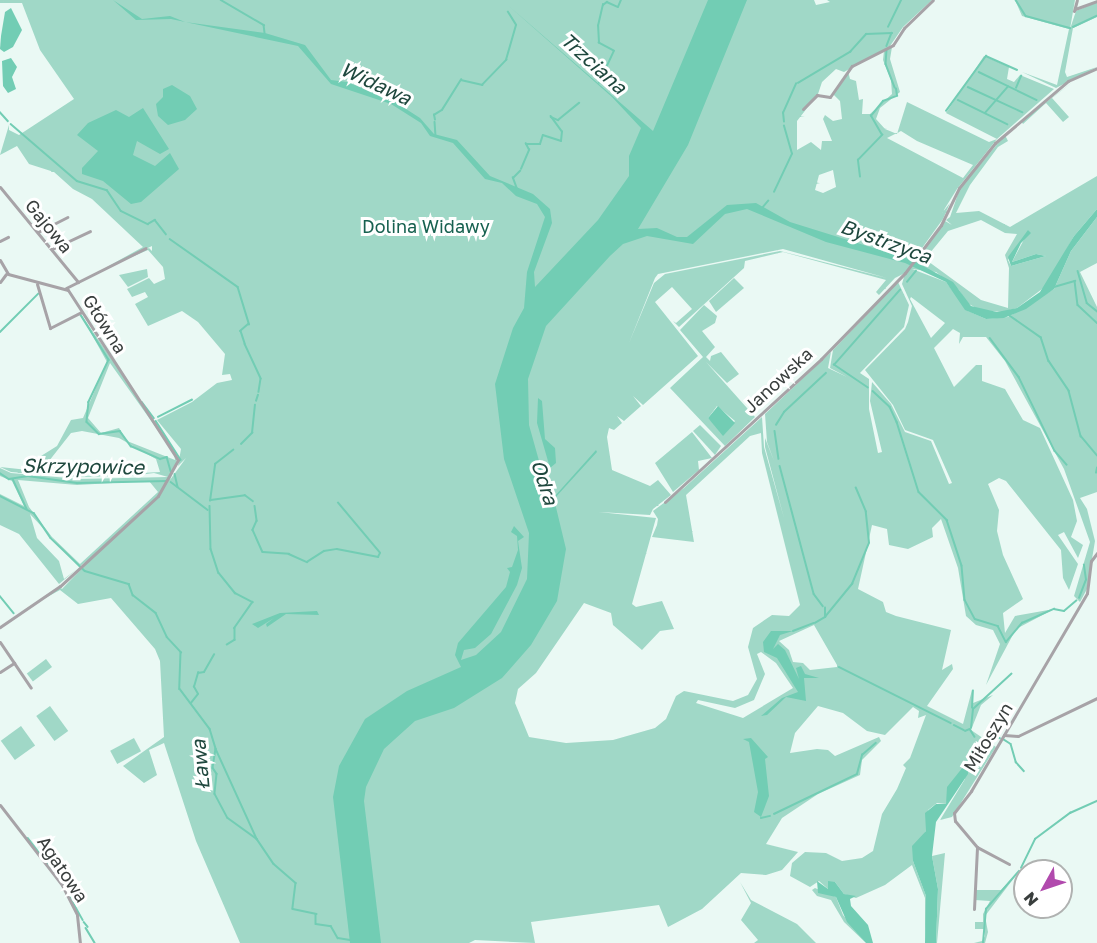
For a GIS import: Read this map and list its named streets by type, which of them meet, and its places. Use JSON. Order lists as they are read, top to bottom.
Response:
{
  "streets": {
    "street": [
      "Gajowa",
      "Główna",
      "Janowska",
      "Miłoszyn",
      "Agatowa"
    ]
  },
  "water": [
    "Trzciana",
    "Widawa",
    "Bystrzyca",
    "Skrzypowice",
    "Odra",
    "Ława"
  ],
  "parks": ["Dolina Widawy"],
  "north": "bottom left"
}
